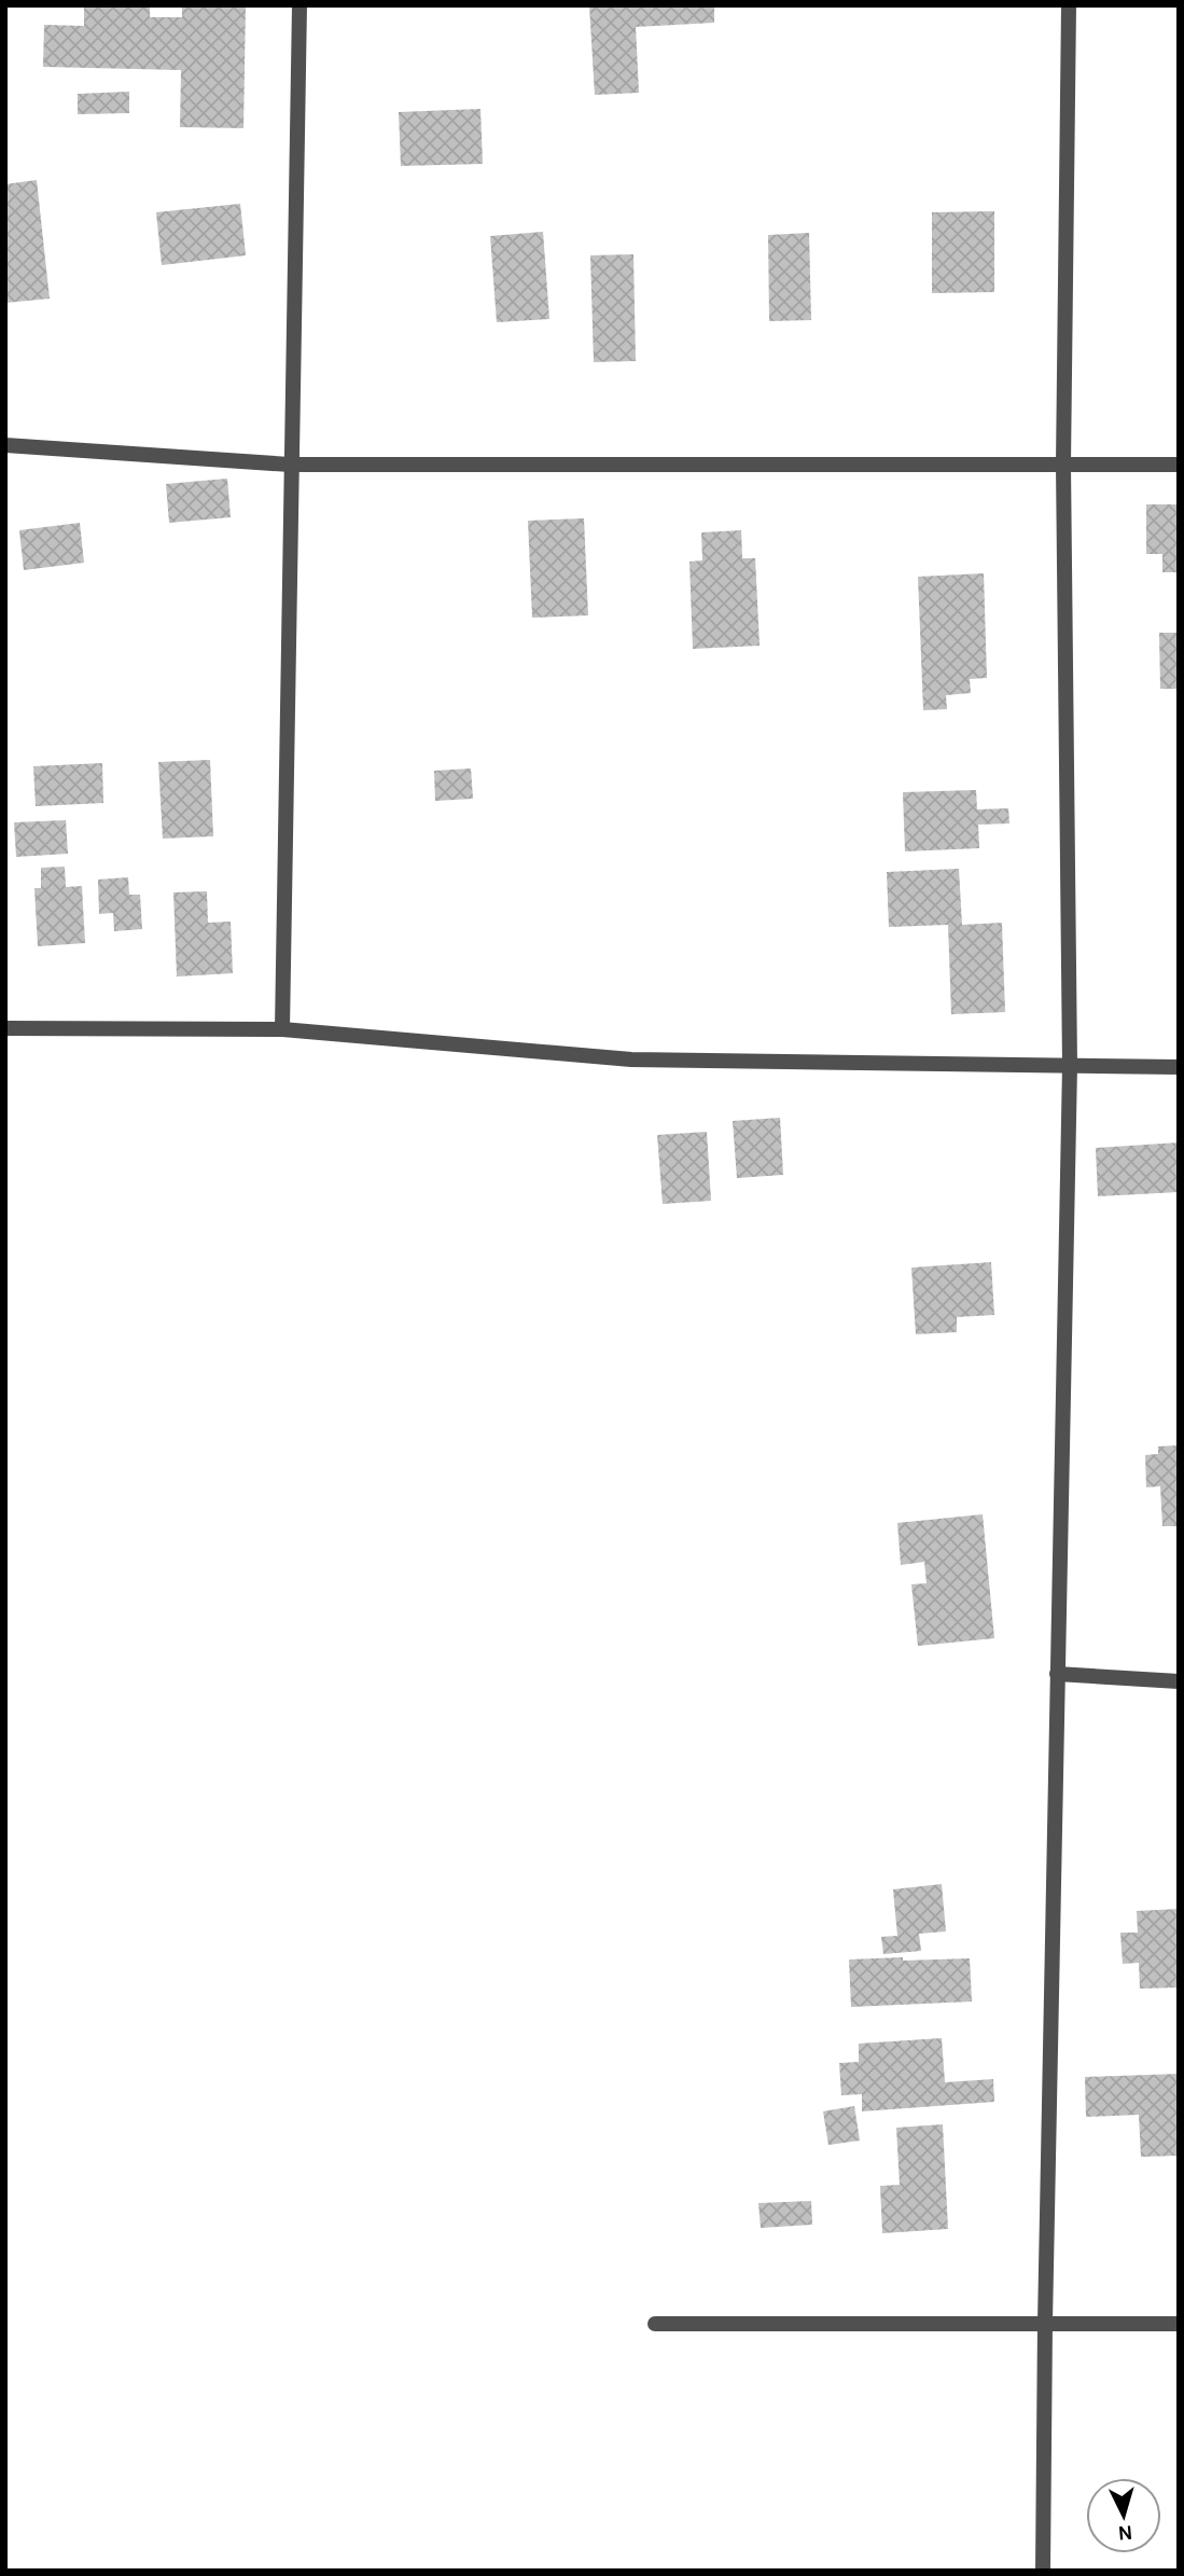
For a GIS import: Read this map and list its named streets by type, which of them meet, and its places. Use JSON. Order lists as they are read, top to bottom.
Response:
{
  "north": "bottom"
}
